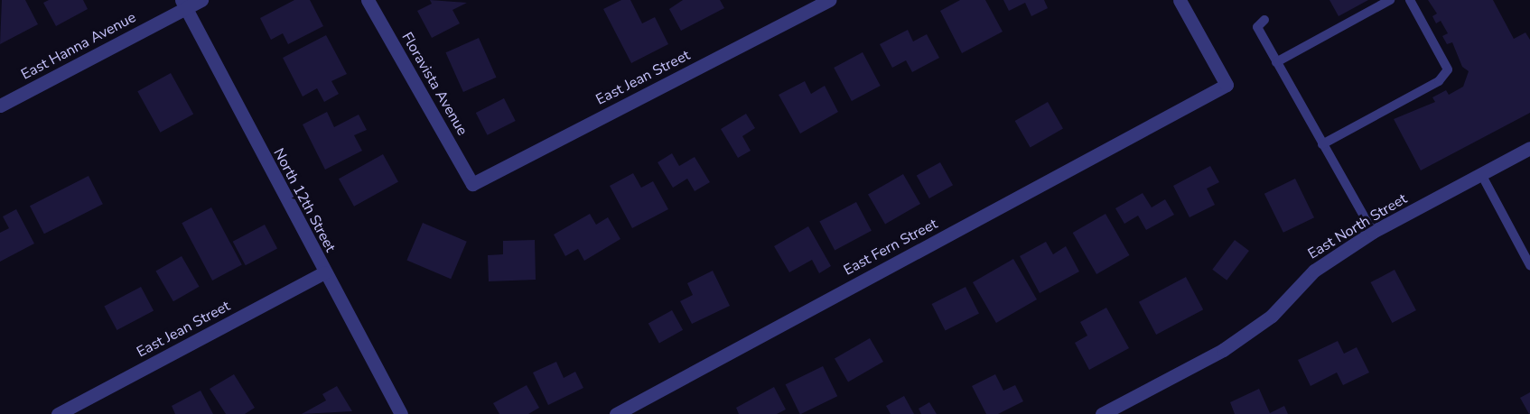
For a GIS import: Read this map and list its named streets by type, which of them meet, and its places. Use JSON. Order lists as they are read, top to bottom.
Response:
{
  "streets": {
    "street": [
      "East Hanna Avenue",
      "East Jean Street",
      "Floravista Avenue",
      "North 12th Street",
      "East North Street",
      "East Fern Street"
    ]
  },
  "crossings": [
    ["East Hanna Avenue", "North 12th Street"],
    ["East Jean Street", "Floravista Avenue"],
    ["East Jean Street", "North 12th Street"]
  ]
}
